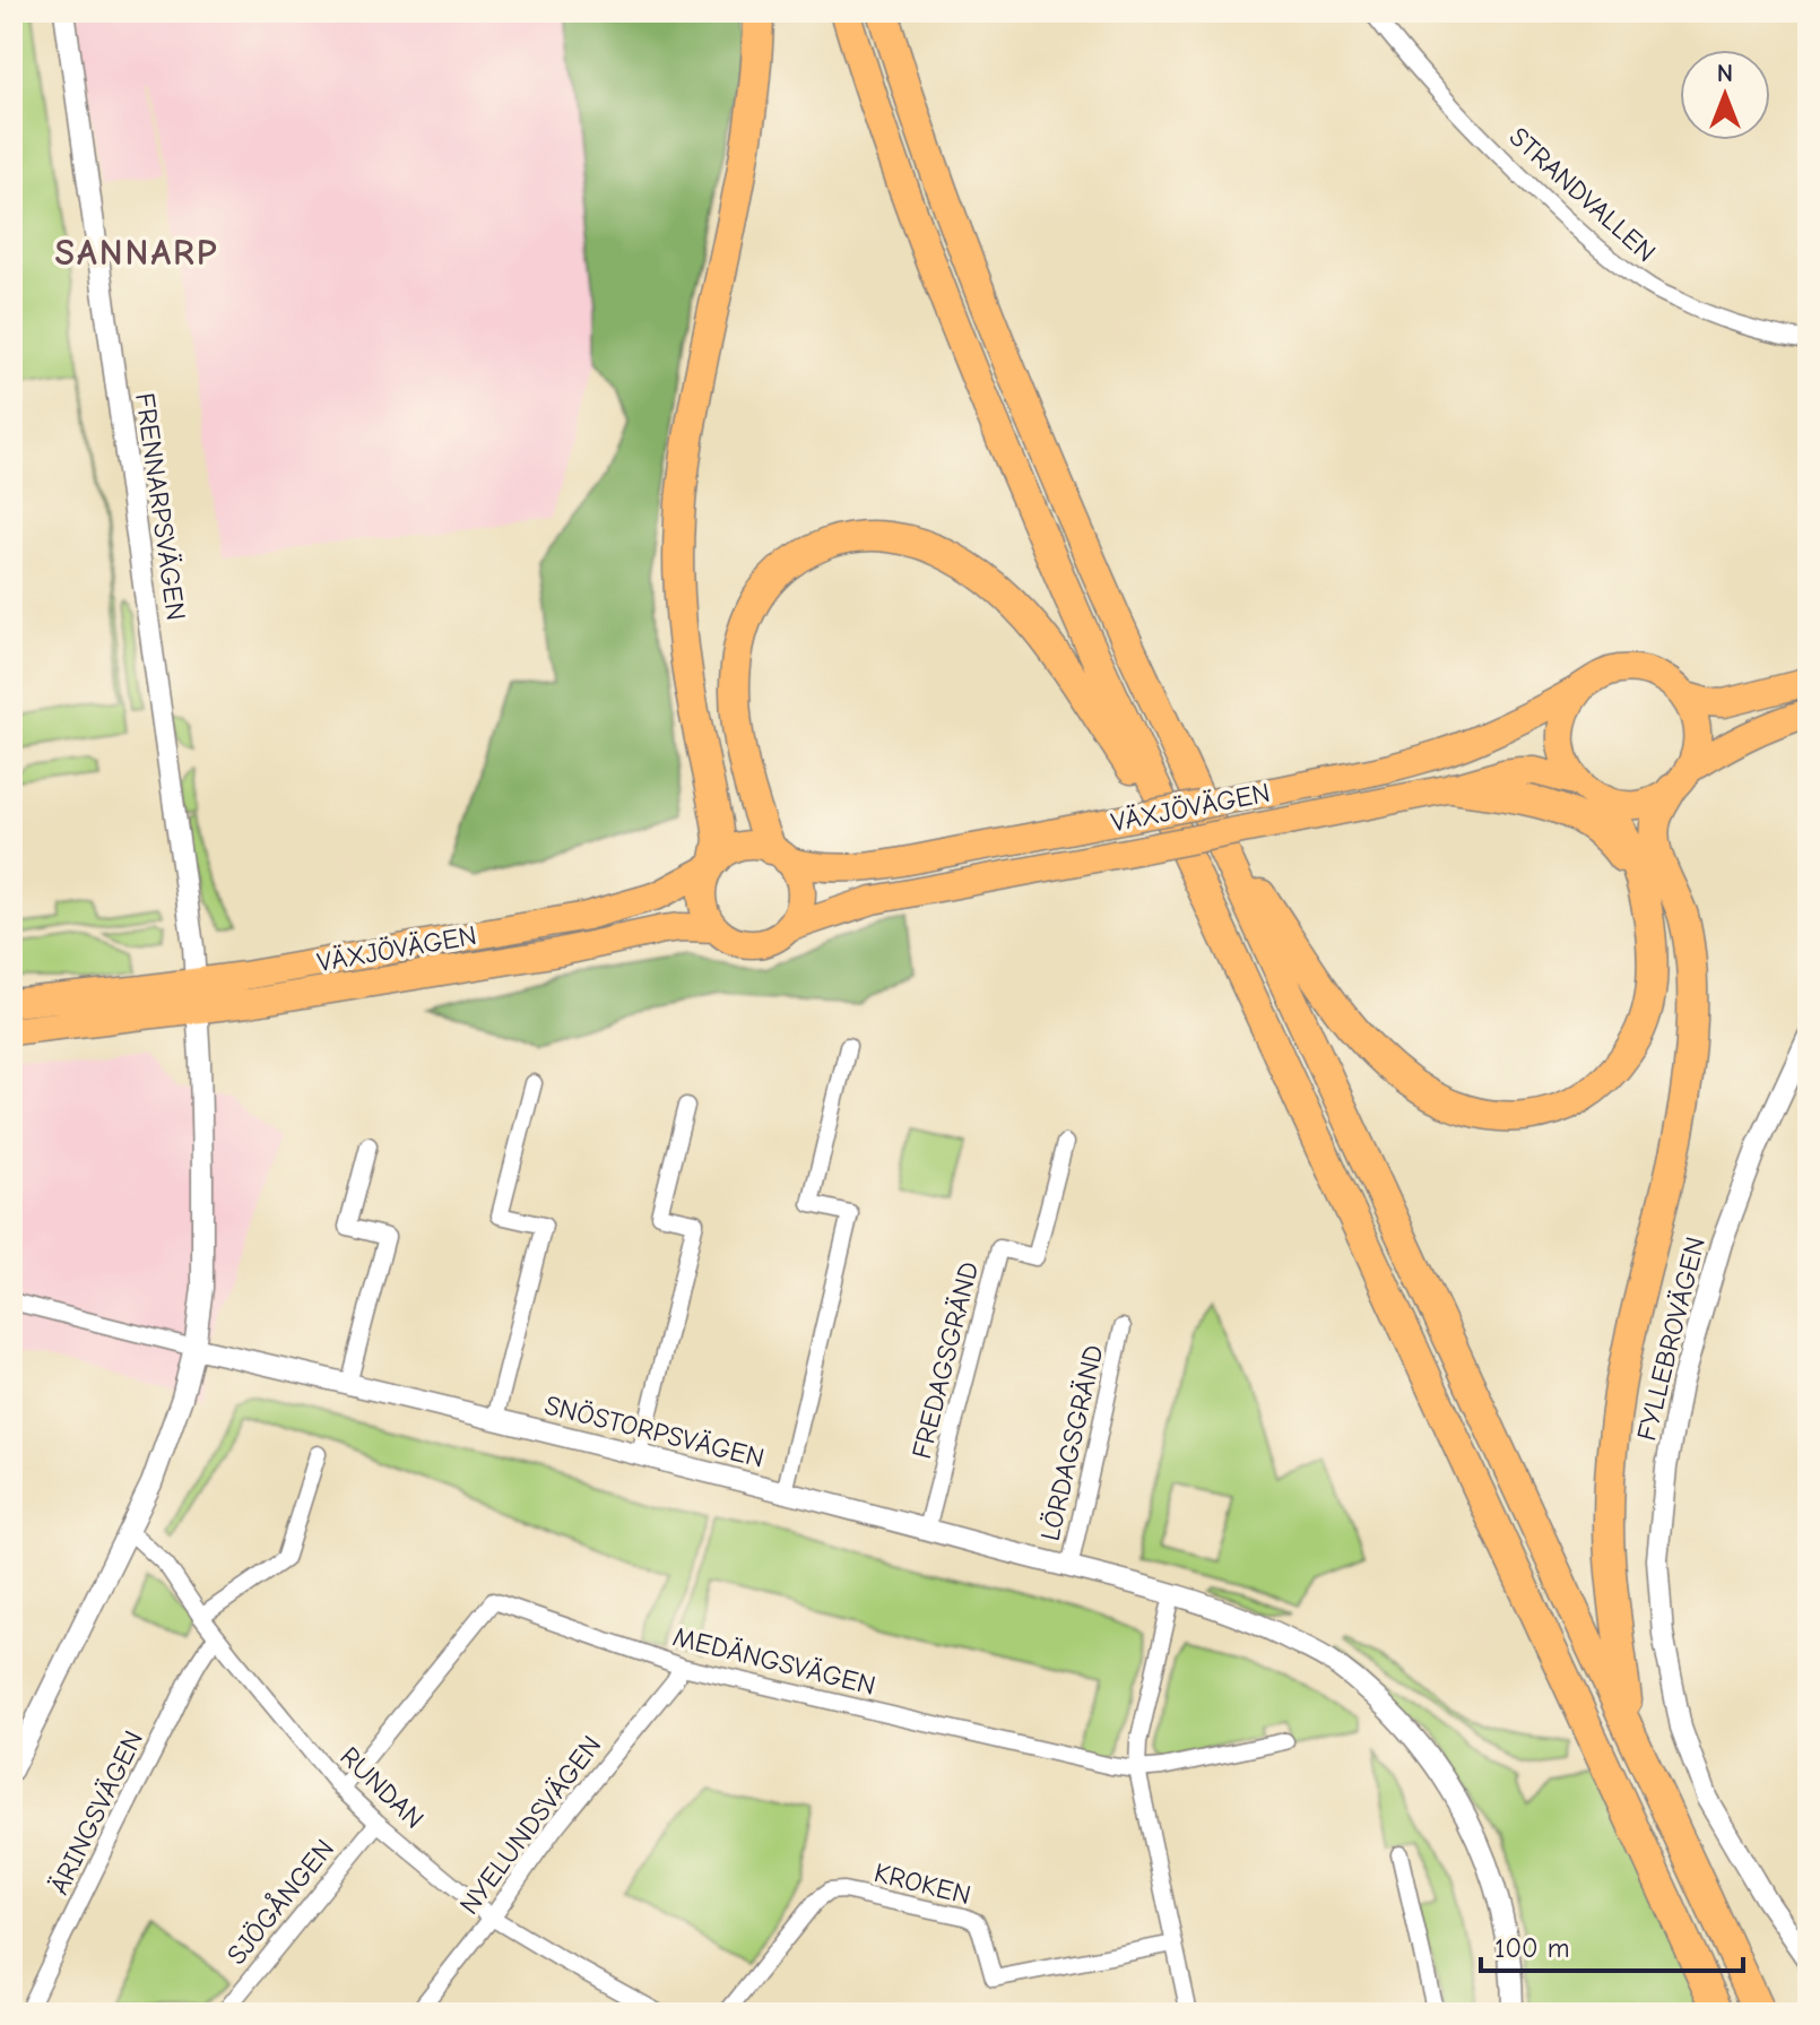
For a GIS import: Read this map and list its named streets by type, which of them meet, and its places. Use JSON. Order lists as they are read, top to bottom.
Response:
{
  "streets": {
    "highway": ["VÄXJÖVÄGEN"],
    "street": [
      "STRANDVALLEN",
      "FRENNARPSVÄGEN",
      "FYLLEBROVÄGEN",
      "FREDAGSGRÄND",
      "SNÖSTORPSVÄGEN",
      "LÖRDAGSGRÄND",
      "MEDÄNGSVÄGEN",
      "RUNDAN",
      "ÄRINGSVÄGEN",
      "NYELUNDSVÄGEN",
      "KROKEN",
      "SJÖGÅNGEN"
    ]
  },
  "crossings": [
    ["FRENNARPSVÄGEN", "VÄXJÖVÄGEN"],
    ["FRENNARPSVÄGEN", "SNÖSTORPSVÄGEN"],
    ["FRENNARPSVÄGEN", "RUNDAN"],
    ["FREDAGSGRÄND", "SNÖSTORPSVÄGEN"],
    ["SNÖSTORPSVÄGEN", "LÖRDAGSGRÄND"],
    ["MEDÄNGSVÄGEN", "RUNDAN"],
    ["MEDÄNGSVÄGEN", "NYELUNDSVÄGEN"],
    ["RUNDAN", "ÄRINGSVÄGEN"],
    ["RUNDAN", "NYELUNDSVÄGEN"],
    ["RUNDAN", "SJÖGÅNGEN"]
  ],
  "districts": ["SANNARP"],
  "scale_bar": "100 m",
  "north": "top"
}
